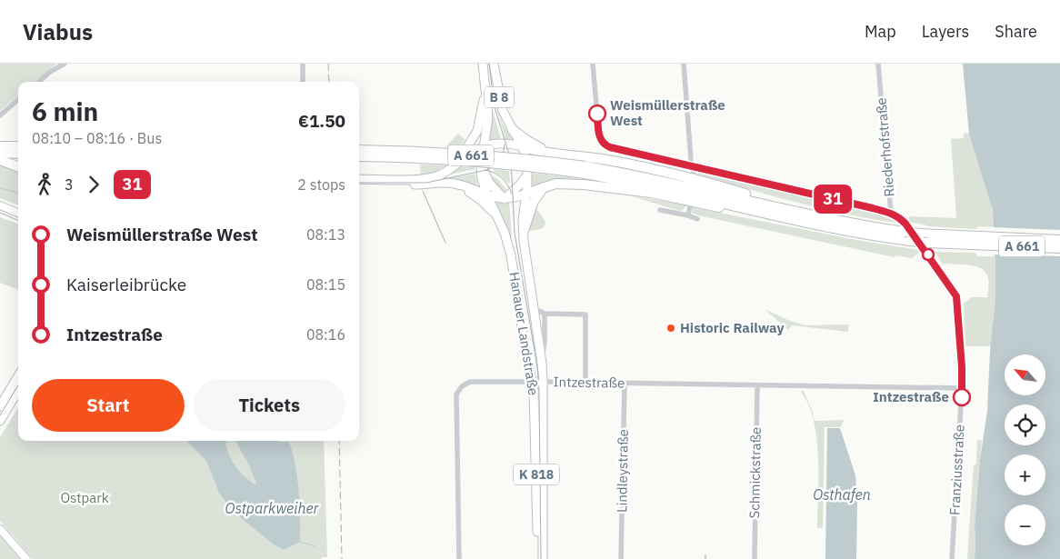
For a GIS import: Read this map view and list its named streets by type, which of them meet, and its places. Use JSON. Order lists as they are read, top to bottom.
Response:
{
  "streets": {
    "highway": ["A 661"],
    "main road": ["B 8", "Hanauer Landstraße", "K 818"],
    "street": [
      "Riederhofstraße",
      "Intzestraße",
      "Franziusstraße",
      "Lindleystraße",
      "Schmickstraße"
    ]
  },
  "crossings": [
    ["B 8", "Hanauer Landstraße"],
    ["B 8", "K 818"],
    ["Riederhofstraße", "Franziusstraße"],
    ["Hanauer Landstraße", "Intzestraße"],
    ["Hanauer Landstraße", "K 818"],
    ["Intzestraße", "Franziusstraße"],
    ["Intzestraße", "Lindleystraße"],
    ["Intzestraße", "Schmickstraße"]
  ],
  "water": ["Osthafen", "Ostparkweiher"],
  "parks": ["Ostpark"],
  "places": ["Weismüllerstraße West", "Historic Railway", "Intzestraße"],
  "lines": ["bus line 31"],
  "north": "top left",
  "page": {
    "header": "Viabus",
    "nav": ["Map", "Layers", "Share"],
    "on_map": "31",
    "heading": ["6 min", "08:10 – 08:16 · Bus", "€1.50"],
    "legs": ["3", "31", "2 stops"],
    "list": [
      {
        "name": "Weismüllerstraße West",
        "value": "08:13"
      },
      {
        "name": "Kaiserleibrücke",
        "value": "08:15"
      },
      {
        "name": "Intzestraße",
        "value": "08:16"
      }
    ],
    "map_buttons": ["+", "−"],
    "buttons": ["Start", "Tickets"]
  }
}
